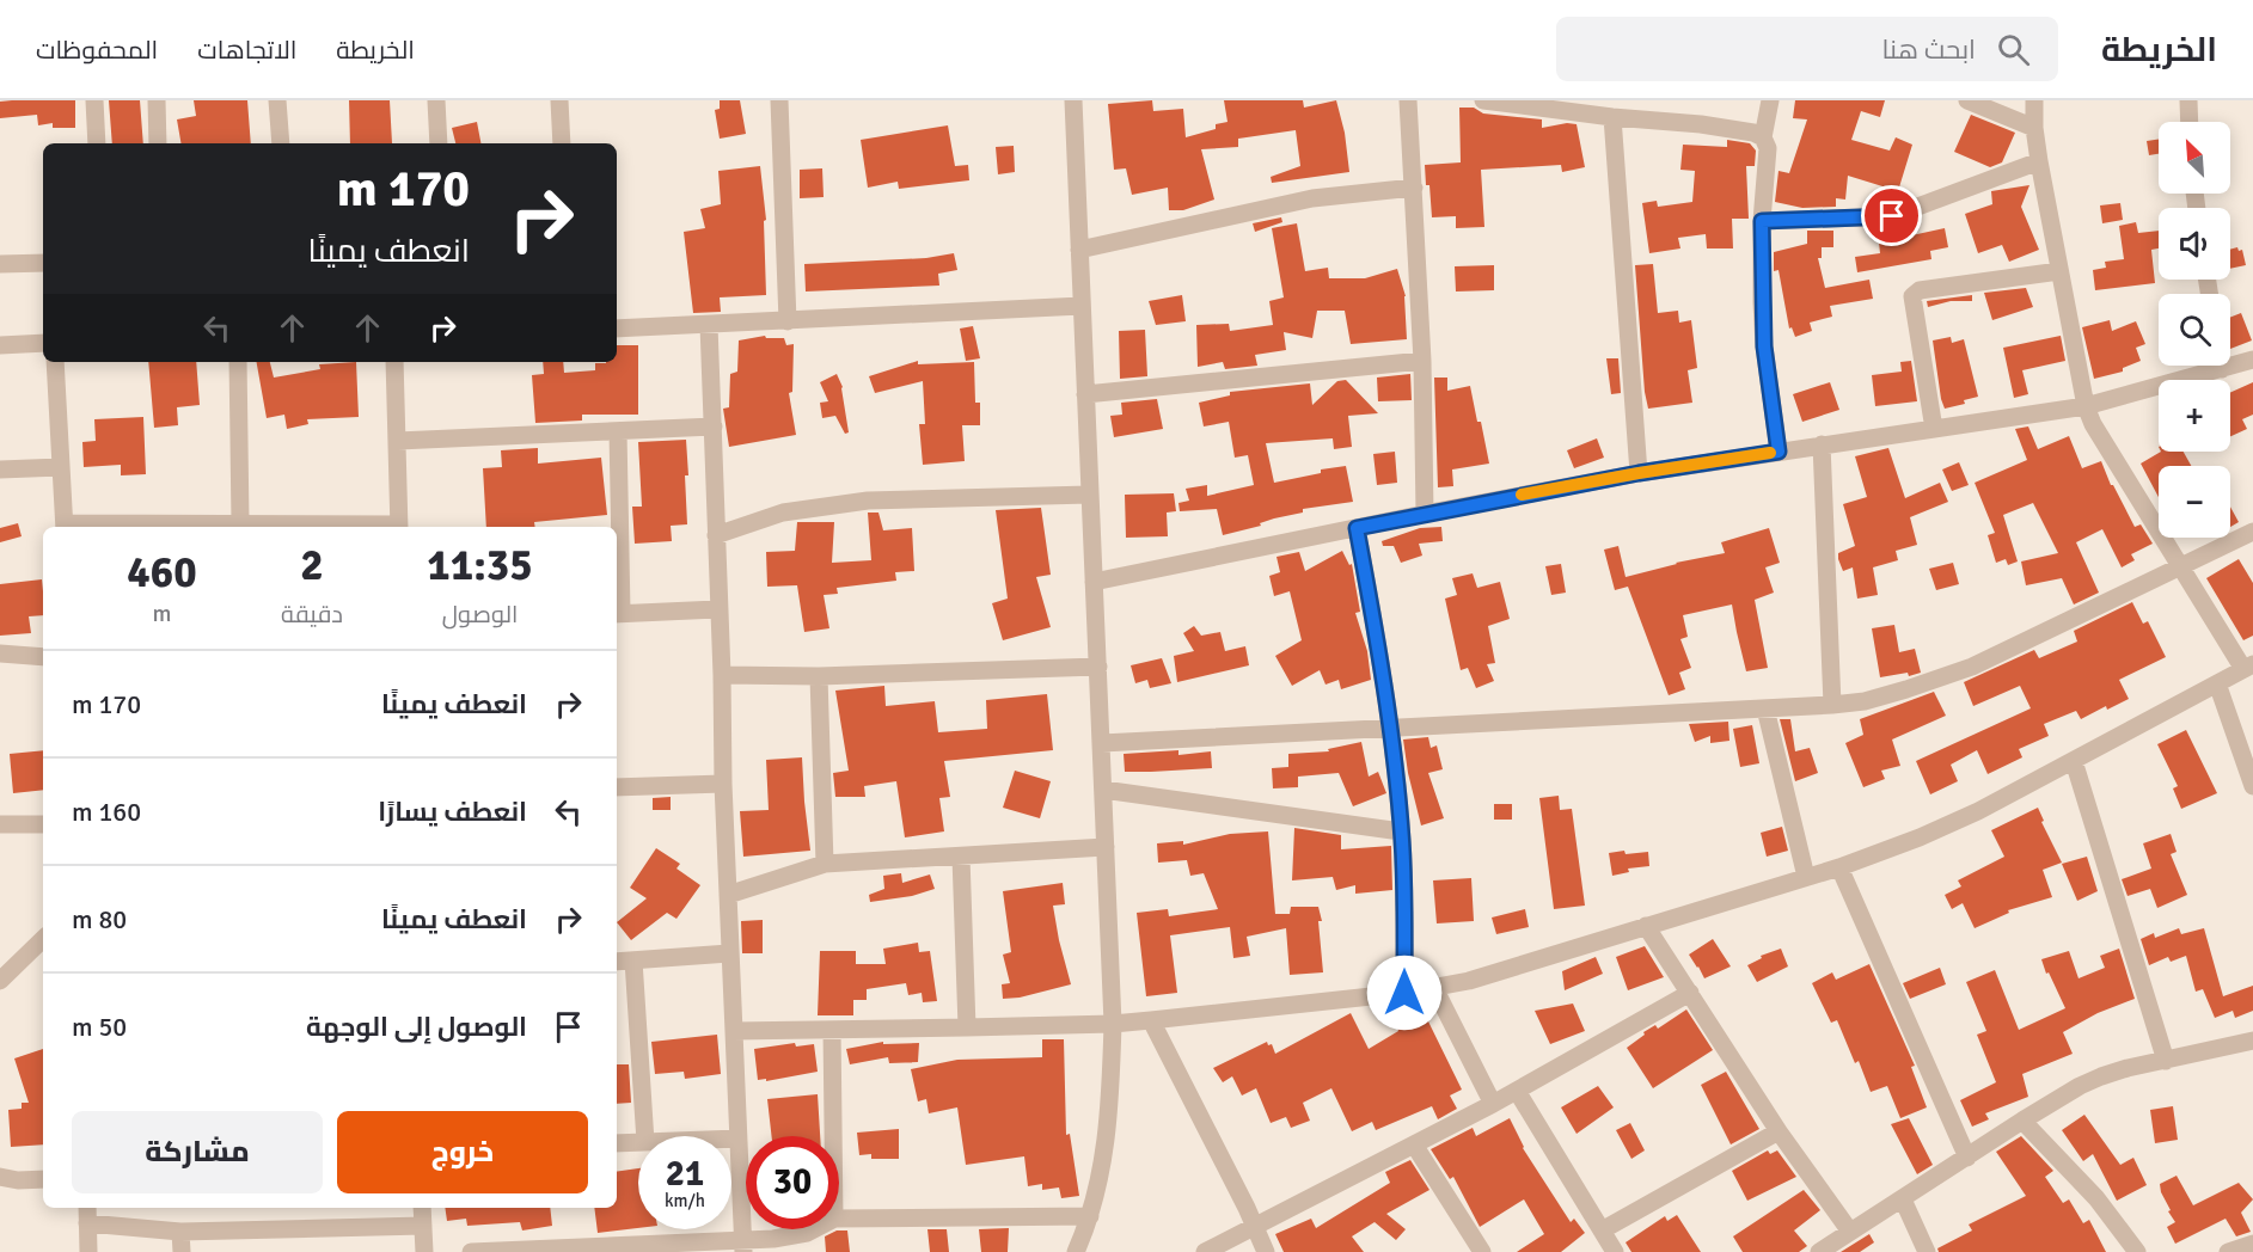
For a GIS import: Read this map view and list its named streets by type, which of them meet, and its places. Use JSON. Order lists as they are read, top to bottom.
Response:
{
  "north": "top left",
  "page": {
    "header": "الخريطة",
    "search": "ابحث هنا",
    "nav": ["الخريطة", "الاتجاهات", "المحفوظات"],
    "map_buttons": ["+", "−"],
    "turn": ["170 m", "انعطف يمينًا"],
    "eta": [
      "11:35",
      "الوصول",
      "2",
      "دقيقة",
      "460",
      "m"
    ],
    "list": [
      {
        "name": "انعطف يمينًا",
        "value": "170 m"
      },
      {
        "name": "انعطف يسارًا",
        "value": "160 m"
      },
      {
        "name": "انعطف يمينًا",
        "value": "80 m"
      },
      {
        "name": "الوصول إلى الوجهة",
        "value": "50 m"
      }
    ],
    "buttons": ["خروج", "مشاركة"],
    "speed": "21 km/h",
    "limit": "30"
  }
}
